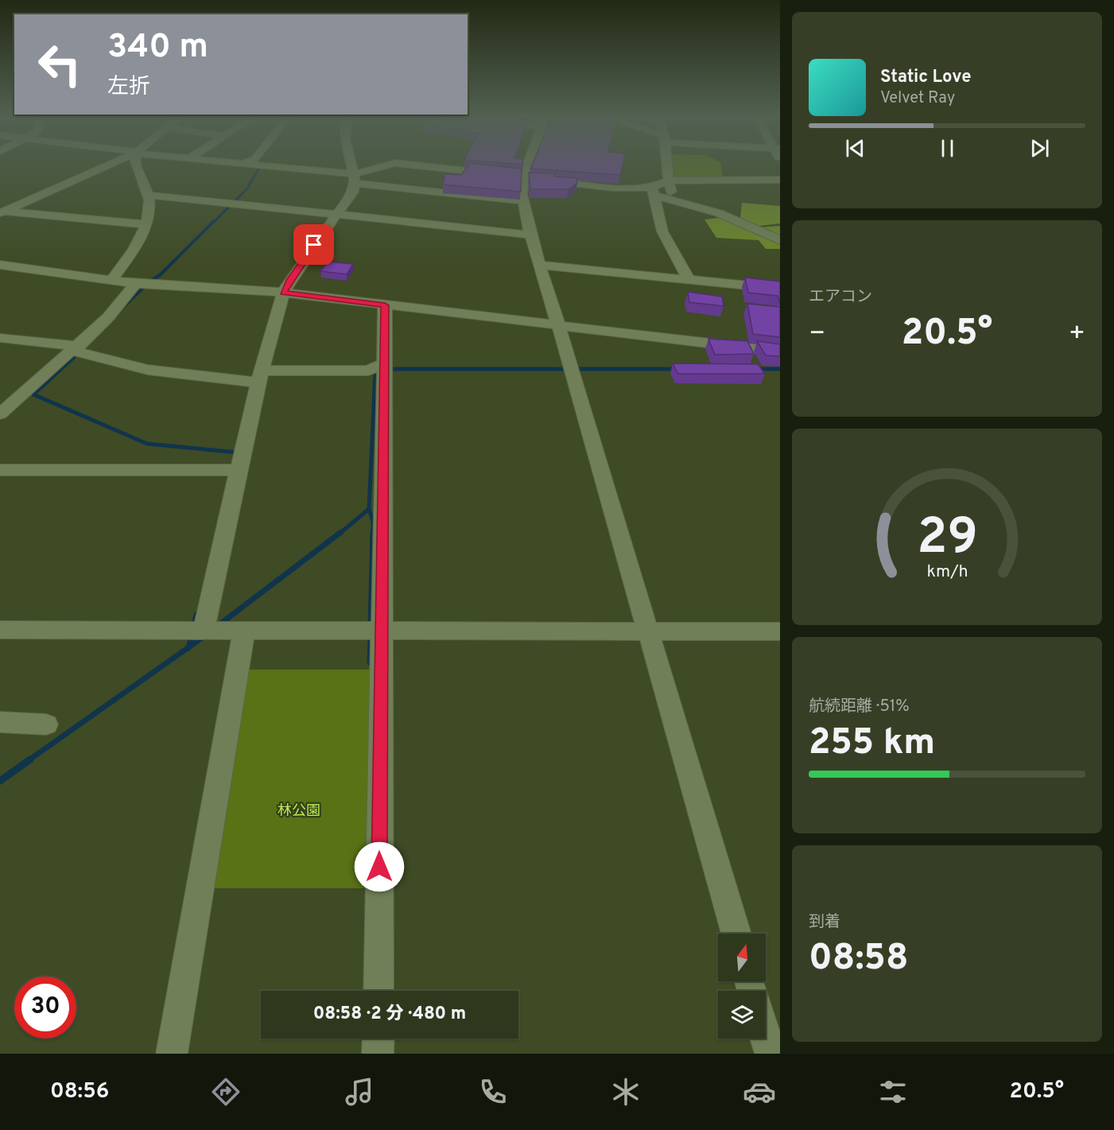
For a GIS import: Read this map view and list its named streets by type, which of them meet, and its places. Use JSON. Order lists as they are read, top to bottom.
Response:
{
  "parks": ["林公園"],
  "north": "top",
  "page": {
    "turn": ["340 m", "左折"],
    "song": ["Static Love", "Velvet Ray"],
    "tile": [
      "エアコン",
      ["航続距離 · 51%", "255 km"],
      ["到着", "08:58"]
    ],
    "heat": ["−", "20.5°", "+"],
    "limit": "30",
    "trip": "08:58 · 2 分 · 480 m",
    "tabs": ["08:56", "20.5°"],
    "gauge": ["29", "km/h"]
  }
}
